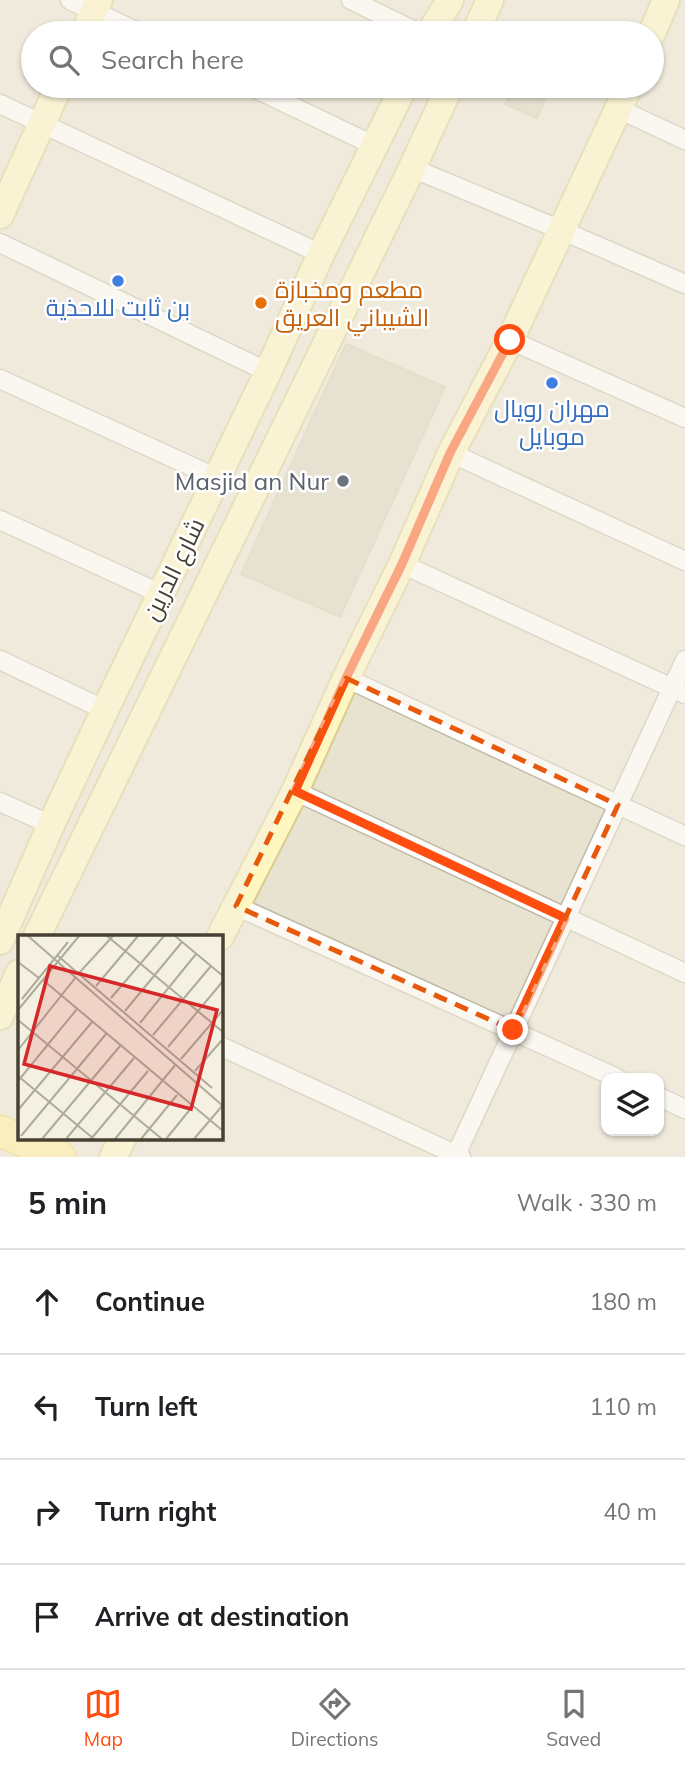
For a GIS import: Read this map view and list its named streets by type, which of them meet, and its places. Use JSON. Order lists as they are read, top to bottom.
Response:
{
  "streets": {
    "main road": ["شارع الدرين"]
  },
  "places": [
    "بن ثابت للاحذية",
    "مطعم ومخبازة الشيباني العريق",
    "مهران رويال موبايل",
    "Masjid an Nur"
  ],
  "page": {
    "search": "Search here",
    "heading": ["5 min", "Walk · 330 m"],
    "list": [
      ["Continue", "180 m"],
      ["Turn left", "110 m"],
      ["Turn right", "40 m"],
      "Arrive at destination"
    ],
    "nav": ["Map", "Directions", "Saved"]
  }
}
